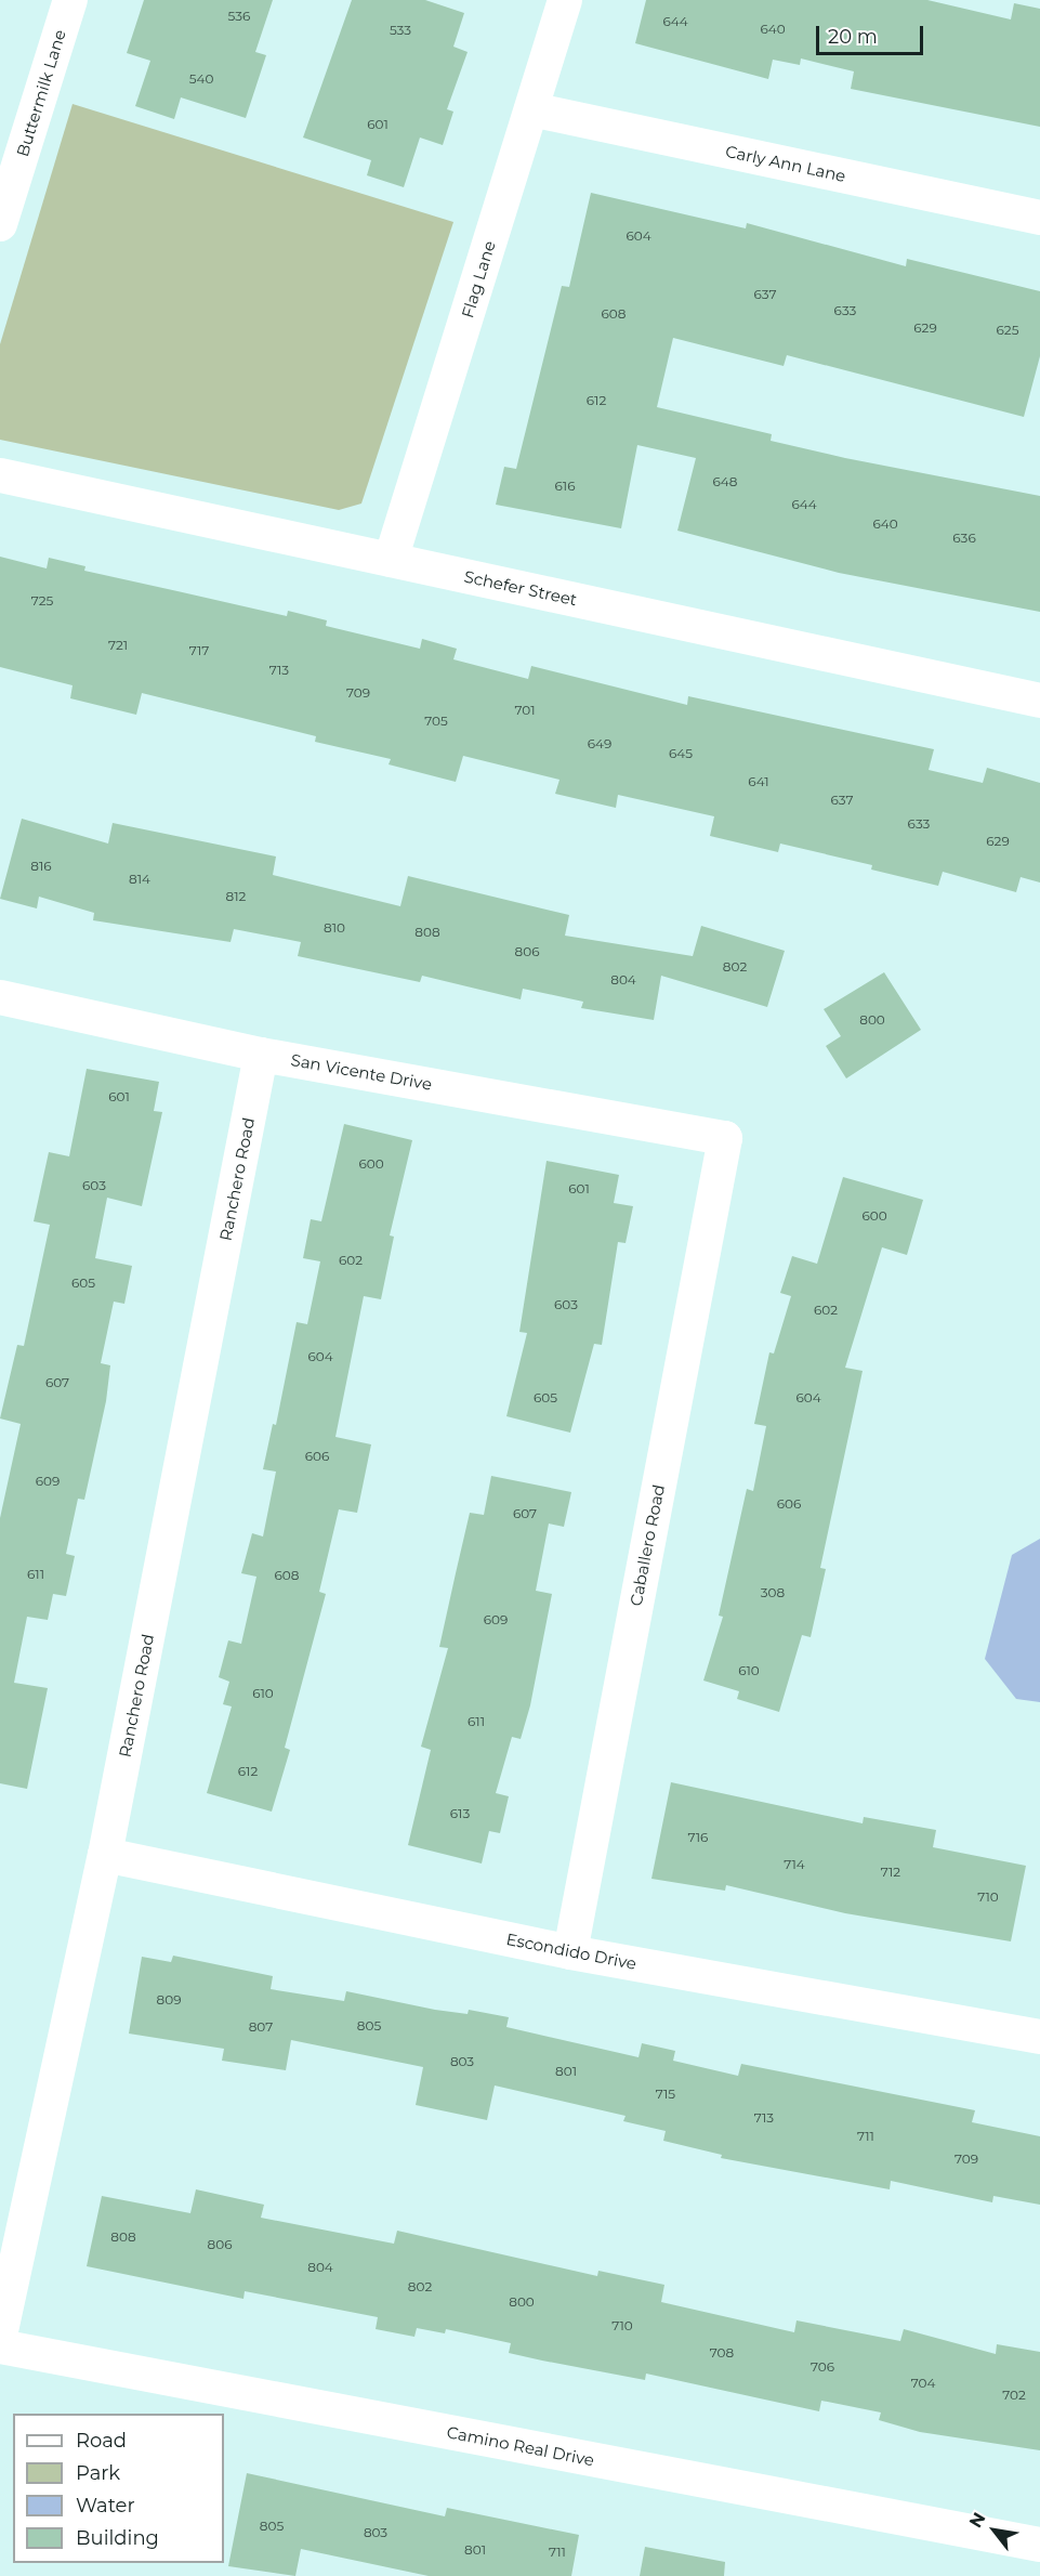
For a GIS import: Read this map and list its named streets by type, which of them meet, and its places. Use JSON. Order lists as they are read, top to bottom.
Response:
{
  "streets": {
    "street": [
      "Buttermilk Lane",
      "Carly Ann Lane",
      "Flag Lane",
      "Schefer Street",
      "San Vicente Drive",
      "Ranchero Road",
      "Caballero Road",
      "Escondido Drive",
      "Camino Real Drive"
    ]
  },
  "crossings": [
    ["Carly Ann Lane", "Flag Lane"],
    ["Flag Lane", "Schefer Street"],
    ["San Vicente Drive", "Ranchero Road"],
    ["San Vicente Drive", "Caballero Road"],
    ["Ranchero Road", "Escondido Drive"],
    ["Caballero Road", "Escondido Drive"]
  ],
  "house_numbers": [
    "536",
    "644",
    "640",
    "533",
    "540",
    "601",
    "604",
    "637",
    "633",
    "608",
    "629",
    "625",
    "612",
    "648",
    "616",
    "644",
    "640",
    "636",
    "725",
    "721",
    "717",
    "713",
    "709",
    "701",
    "705",
    "649",
    "645",
    "641",
    "637",
    "633",
    "629",
    "816",
    "814",
    "812",
    "810",
    "808",
    "806",
    "802",
    "804",
    "800",
    "601",
    "600",
    "603",
    "601",
    "600",
    "602",
    "605",
    "603",
    "602",
    "604",
    "607",
    "605",
    "604",
    "606",
    "609",
    "606",
    "607",
    "611",
    "608",
    "308",
    "609",
    "610",
    "610",
    "611",
    "612",
    "613",
    "716",
    "714",
    "712",
    "710",
    "809",
    "805",
    "807",
    "803",
    "801",
    "715",
    "713",
    "711",
    "709",
    "808",
    "806",
    "804",
    "802",
    "800",
    "710",
    "708",
    "706",
    "704",
    "702",
    "805",
    "803",
    "801",
    "711"
  ],
  "legend": [
    "Road",
    "Park",
    "Water",
    "Building"
  ],
  "scale_bar": "20 m",
  "north": "top left"
}
